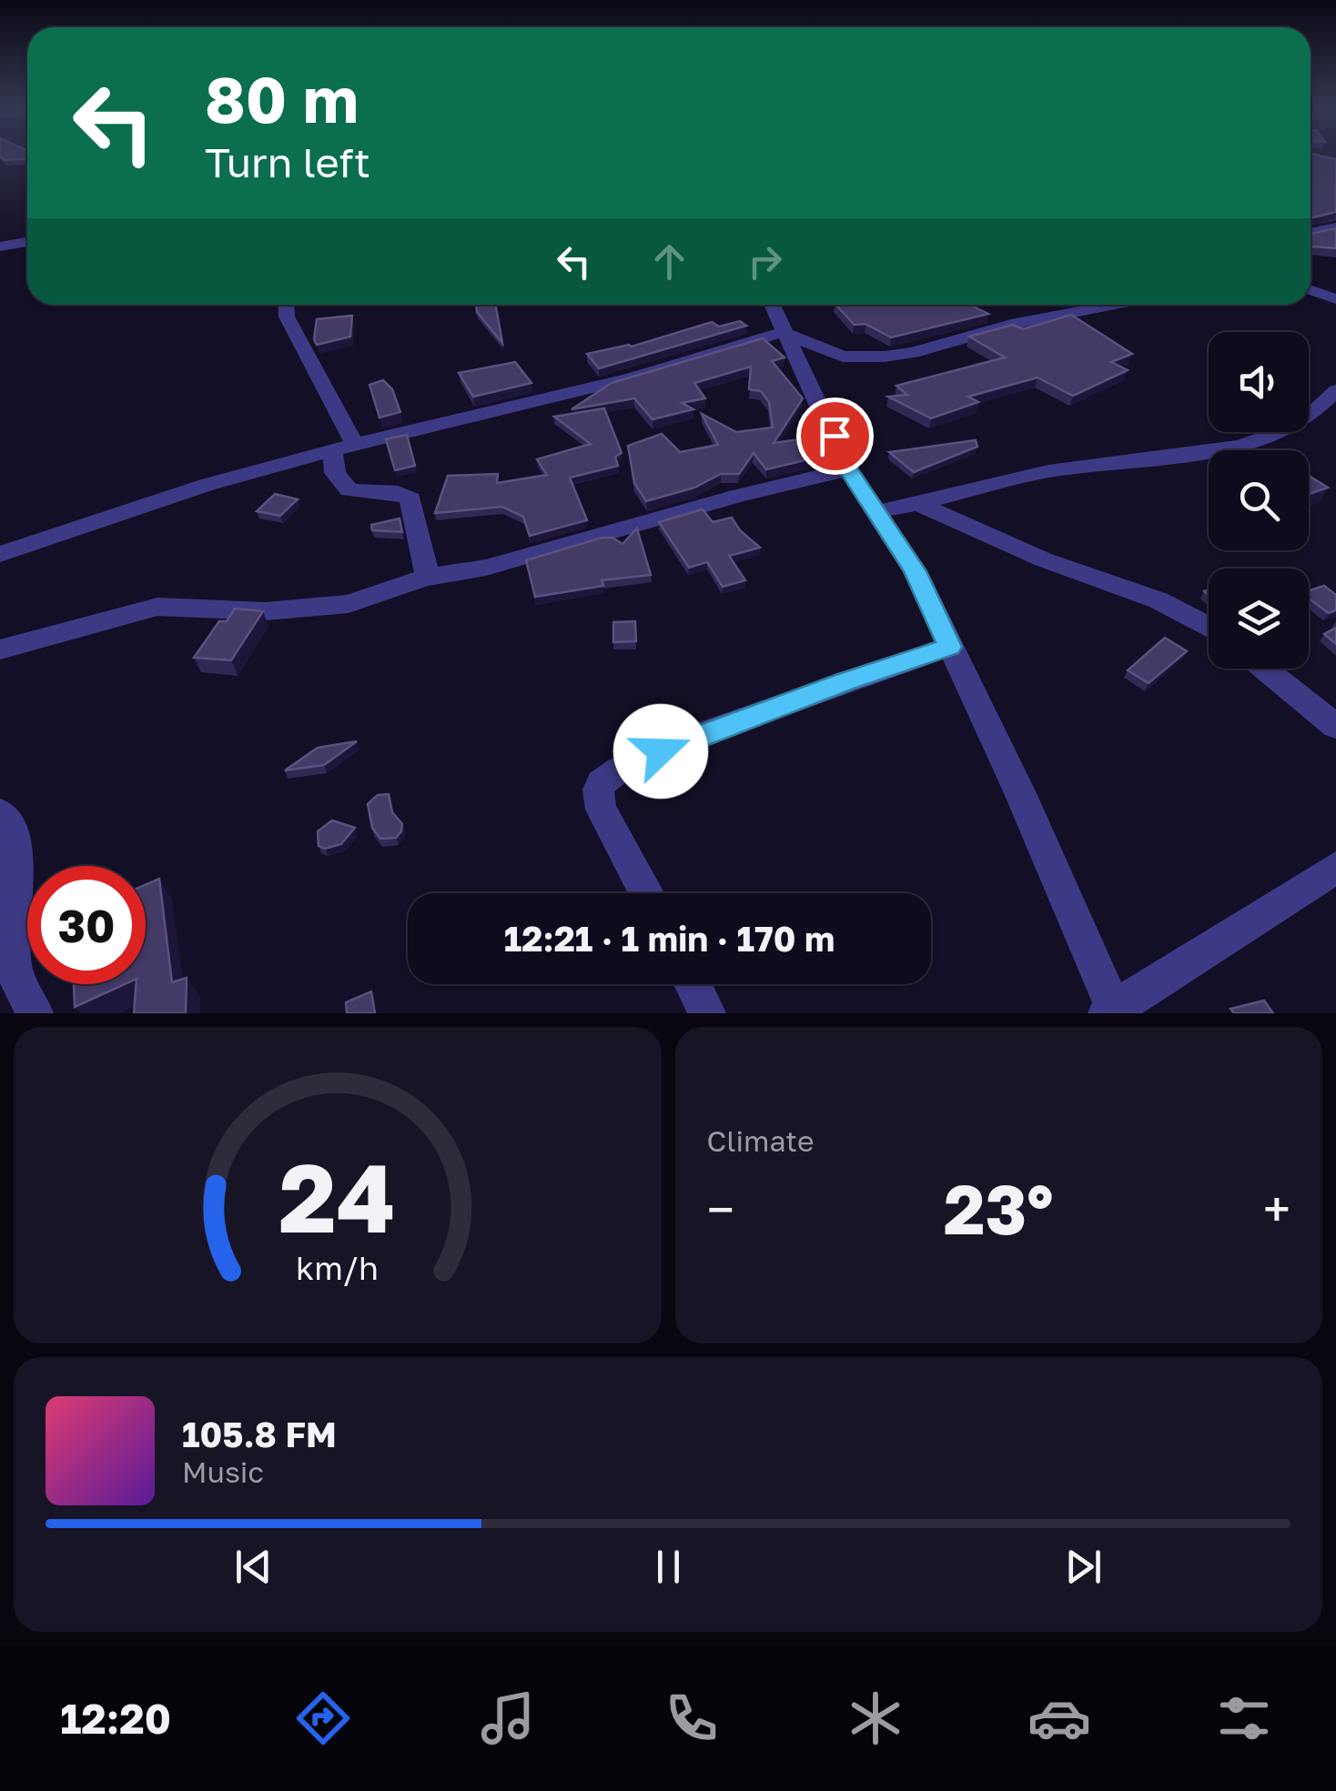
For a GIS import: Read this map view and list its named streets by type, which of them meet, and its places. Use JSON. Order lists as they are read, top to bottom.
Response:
{
  "page": {
    "turn": ["80 m", "Turn left"],
    "limit": "30",
    "trip": "12:21 · 1 min · 170 m",
    "tile": "Climate",
    "heat": ["−", "23°", "+"],
    "song": ["105.8 FM", "Music"],
    "tabs": "12:20",
    "gauge": ["24", "km/h"]
  }
}
